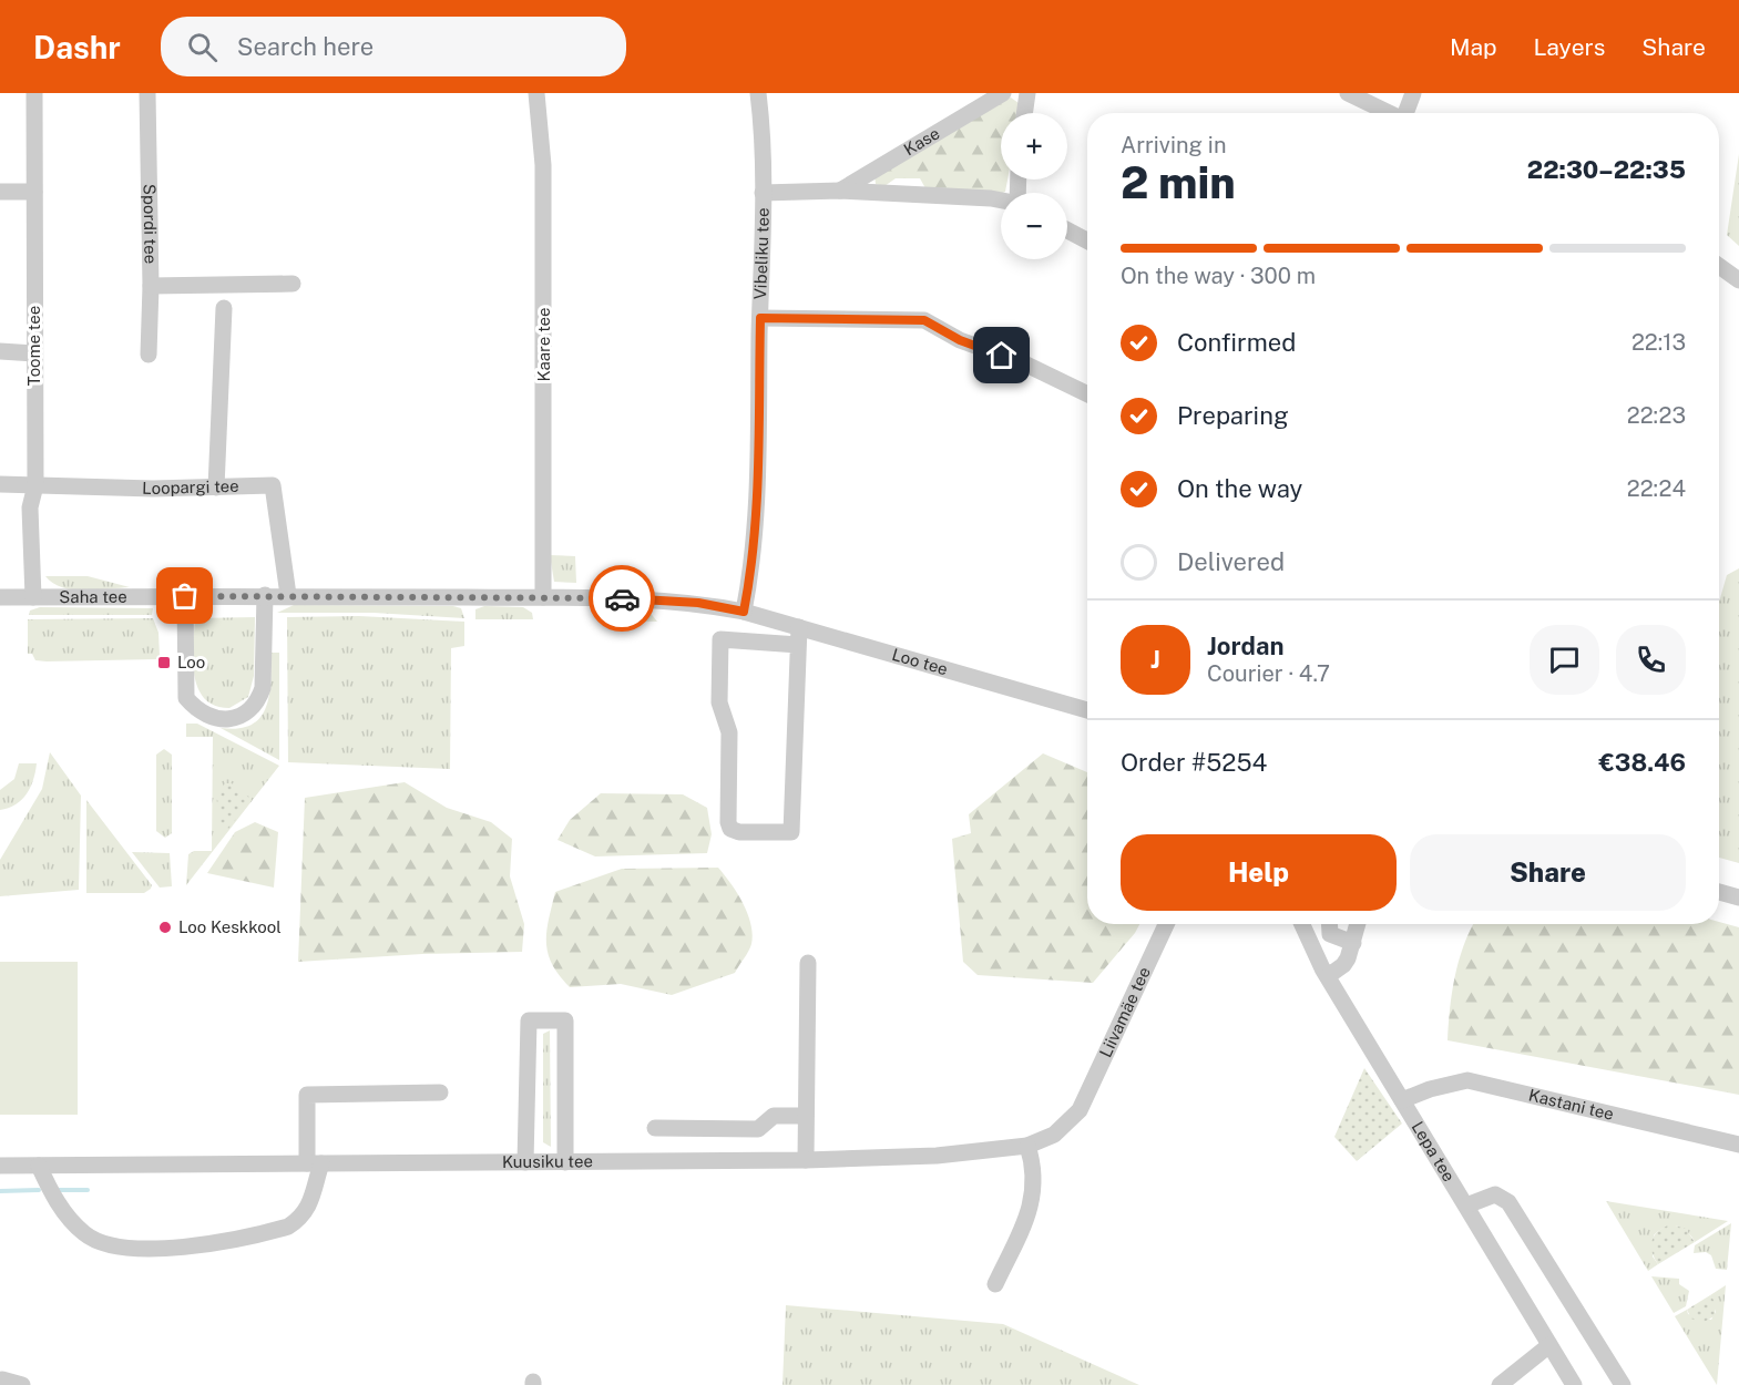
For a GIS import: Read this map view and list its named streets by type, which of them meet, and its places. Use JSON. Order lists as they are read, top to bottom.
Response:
{
  "streets": {
    "street": [
      "Kase",
      "Spordi tee",
      "Vibeliku tee",
      "Kaare tee",
      "Toome tee",
      "Loopargi tee",
      "Saha tee",
      "Loo tee",
      "Liivamäe tee",
      "Kastani tee",
      "Lepa tee",
      "Kuusiku tee"
    ]
  },
  "crossings": [
    ["Kase", "Vibeliku tee"],
    ["Vibeliku tee", "Saha tee"],
    ["Vibeliku tee", "Loo tee"],
    ["Kaare tee", "Saha tee"],
    ["Toome tee", "Loopargi tee"],
    ["Toome tee", "Saha tee"],
    ["Loopargi tee", "Saha tee"],
    ["Saha tee", "Loo tee"],
    ["Liivamäe tee", "Kuusiku tee"],
    ["Kastani tee", "Lepa tee"]
  ],
  "places": {
    "transit": ["Loo"],
    "other": ["Loo Keskkool"]
  },
  "page": {
    "header": "Dashr",
    "search": "Search here",
    "nav": ["Map", "Layers", "Share"],
    "map_buttons": ["+", "−"],
    "heading": ["2 min", "Arriving in", "22:30–22:35"],
    "panel": [
      "Jordan",
      "Courier · 4.7",
      "Order #5254",
      "€38.46"
    ],
    "bar": "On the way · 300 m",
    "list": [
      ["Confirmed", "22:13"],
      ["Preparing", "22:23"],
      ["On the way", "22:24"],
      "Delivered"
    ],
    "round": "J",
    "buttons": ["Help", "Share"]
  }
}
